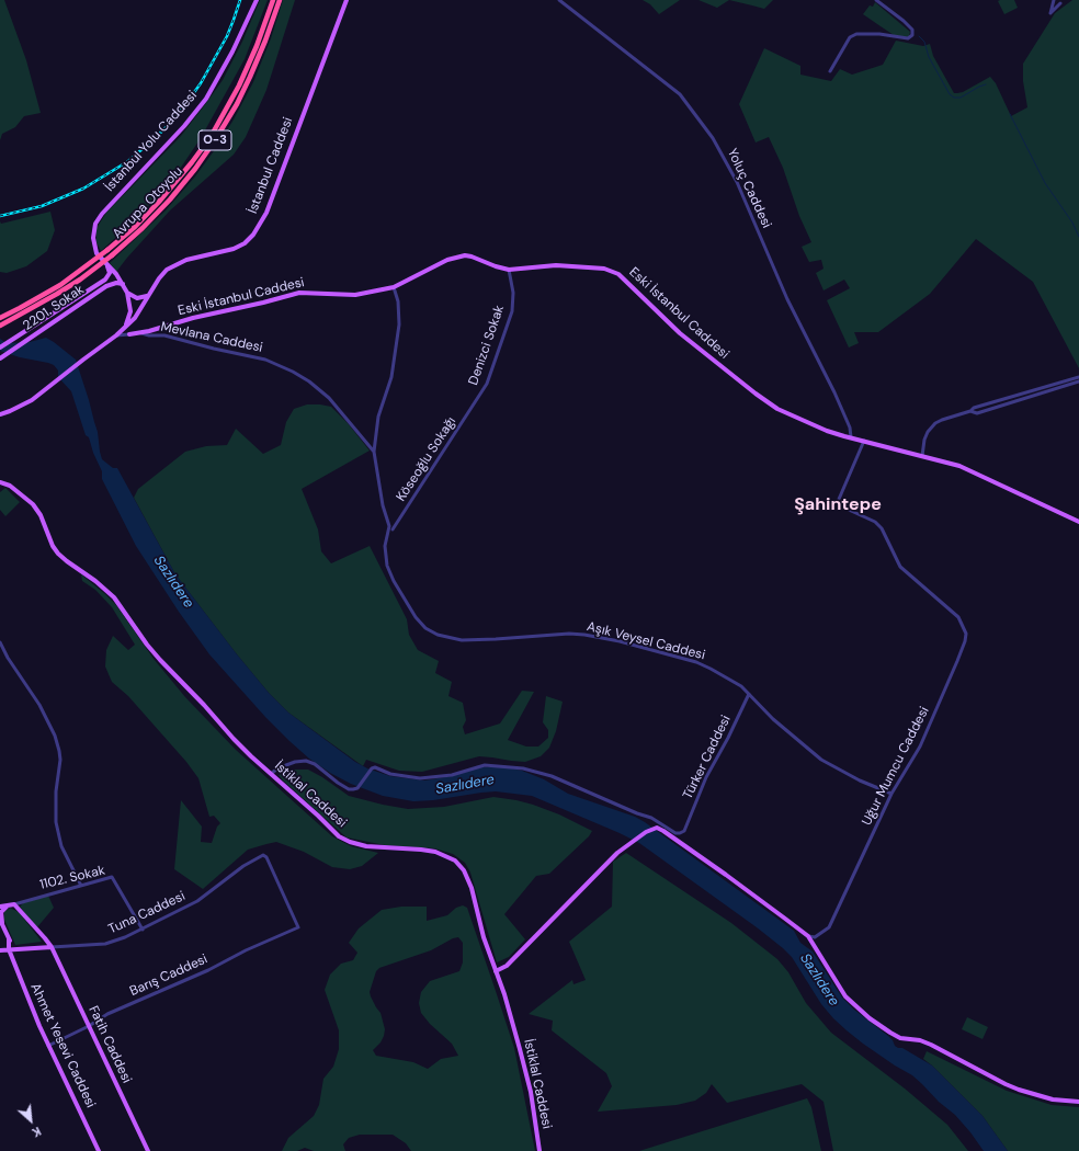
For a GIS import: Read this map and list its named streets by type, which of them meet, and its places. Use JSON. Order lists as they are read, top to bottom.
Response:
{
  "streets": {
    "highway": ["O-3", "Avrupa Otoyolu"],
    "main road": [
      "İstanbul Yolu Caddesi",
      "İstanbul Caddesi",
      "Eski İstanbul Caddesi",
      "2201. Sokak",
      "İstiklal Caddesi",
      "1102. Sokak",
      "Tuna Caddesi",
      "Fatih Caddesi",
      "Ahmet Yesevi Caddesi"
    ],
    "street": [
      "Yoluç Caddesi",
      "Mevlana Caddesi",
      "Denizci Sokak",
      "Köseoğlu Sokağı",
      "Aşık Veysel Caddesi",
      "Türker Caddesi",
      "Uğur Mumcu Caddesi",
      "Barış Caddesi"
    ]
  },
  "crossings": [
    ["İstanbul Yolu Caddesi", "İstanbul Caddesi"],
    ["İstanbul Yolu Caddesi", "2201. Sokak"],
    ["Yoluç Caddesi", "Eski İstanbul Caddesi"],
    ["Eski İstanbul Caddesi", "Mevlana Caddesi"],
    ["Eski İstanbul Caddesi", "Denizci Sokak"],
    ["Eski İstanbul Caddesi", "Aşık Veysel Caddesi"],
    ["Eski İstanbul Caddesi", "Uğur Mumcu Caddesi"],
    ["Mevlana Caddesi", "Aşık Veysel Caddesi"],
    ["Denizci Sokak", "Köseoğlu Sokağı"],
    ["Aşık Veysel Caddesi", "Türker Caddesi"],
    ["Aşık Veysel Caddesi", "Uğur Mumcu Caddesi"],
    ["Türker Caddesi", "İstiklal Caddesi"],
    ["1102. Sokak", "Tuna Caddesi"],
    ["1102. Sokak", "Fatih Caddesi"],
    ["Tuna Caddesi", "Barış Caddesi"],
    ["Tuna Caddesi", "Fatih Caddesi"],
    ["Tuna Caddesi", "Ahmet Yesevi Caddesi"],
    ["Barış Caddesi", "Fatih Caddesi"],
    ["Barış Caddesi", "Ahmet Yesevi Caddesi"]
  ],
  "districts": ["Şahintepe"],
  "water": ["Sazlıdere"],
  "north": "bottom right"
}
